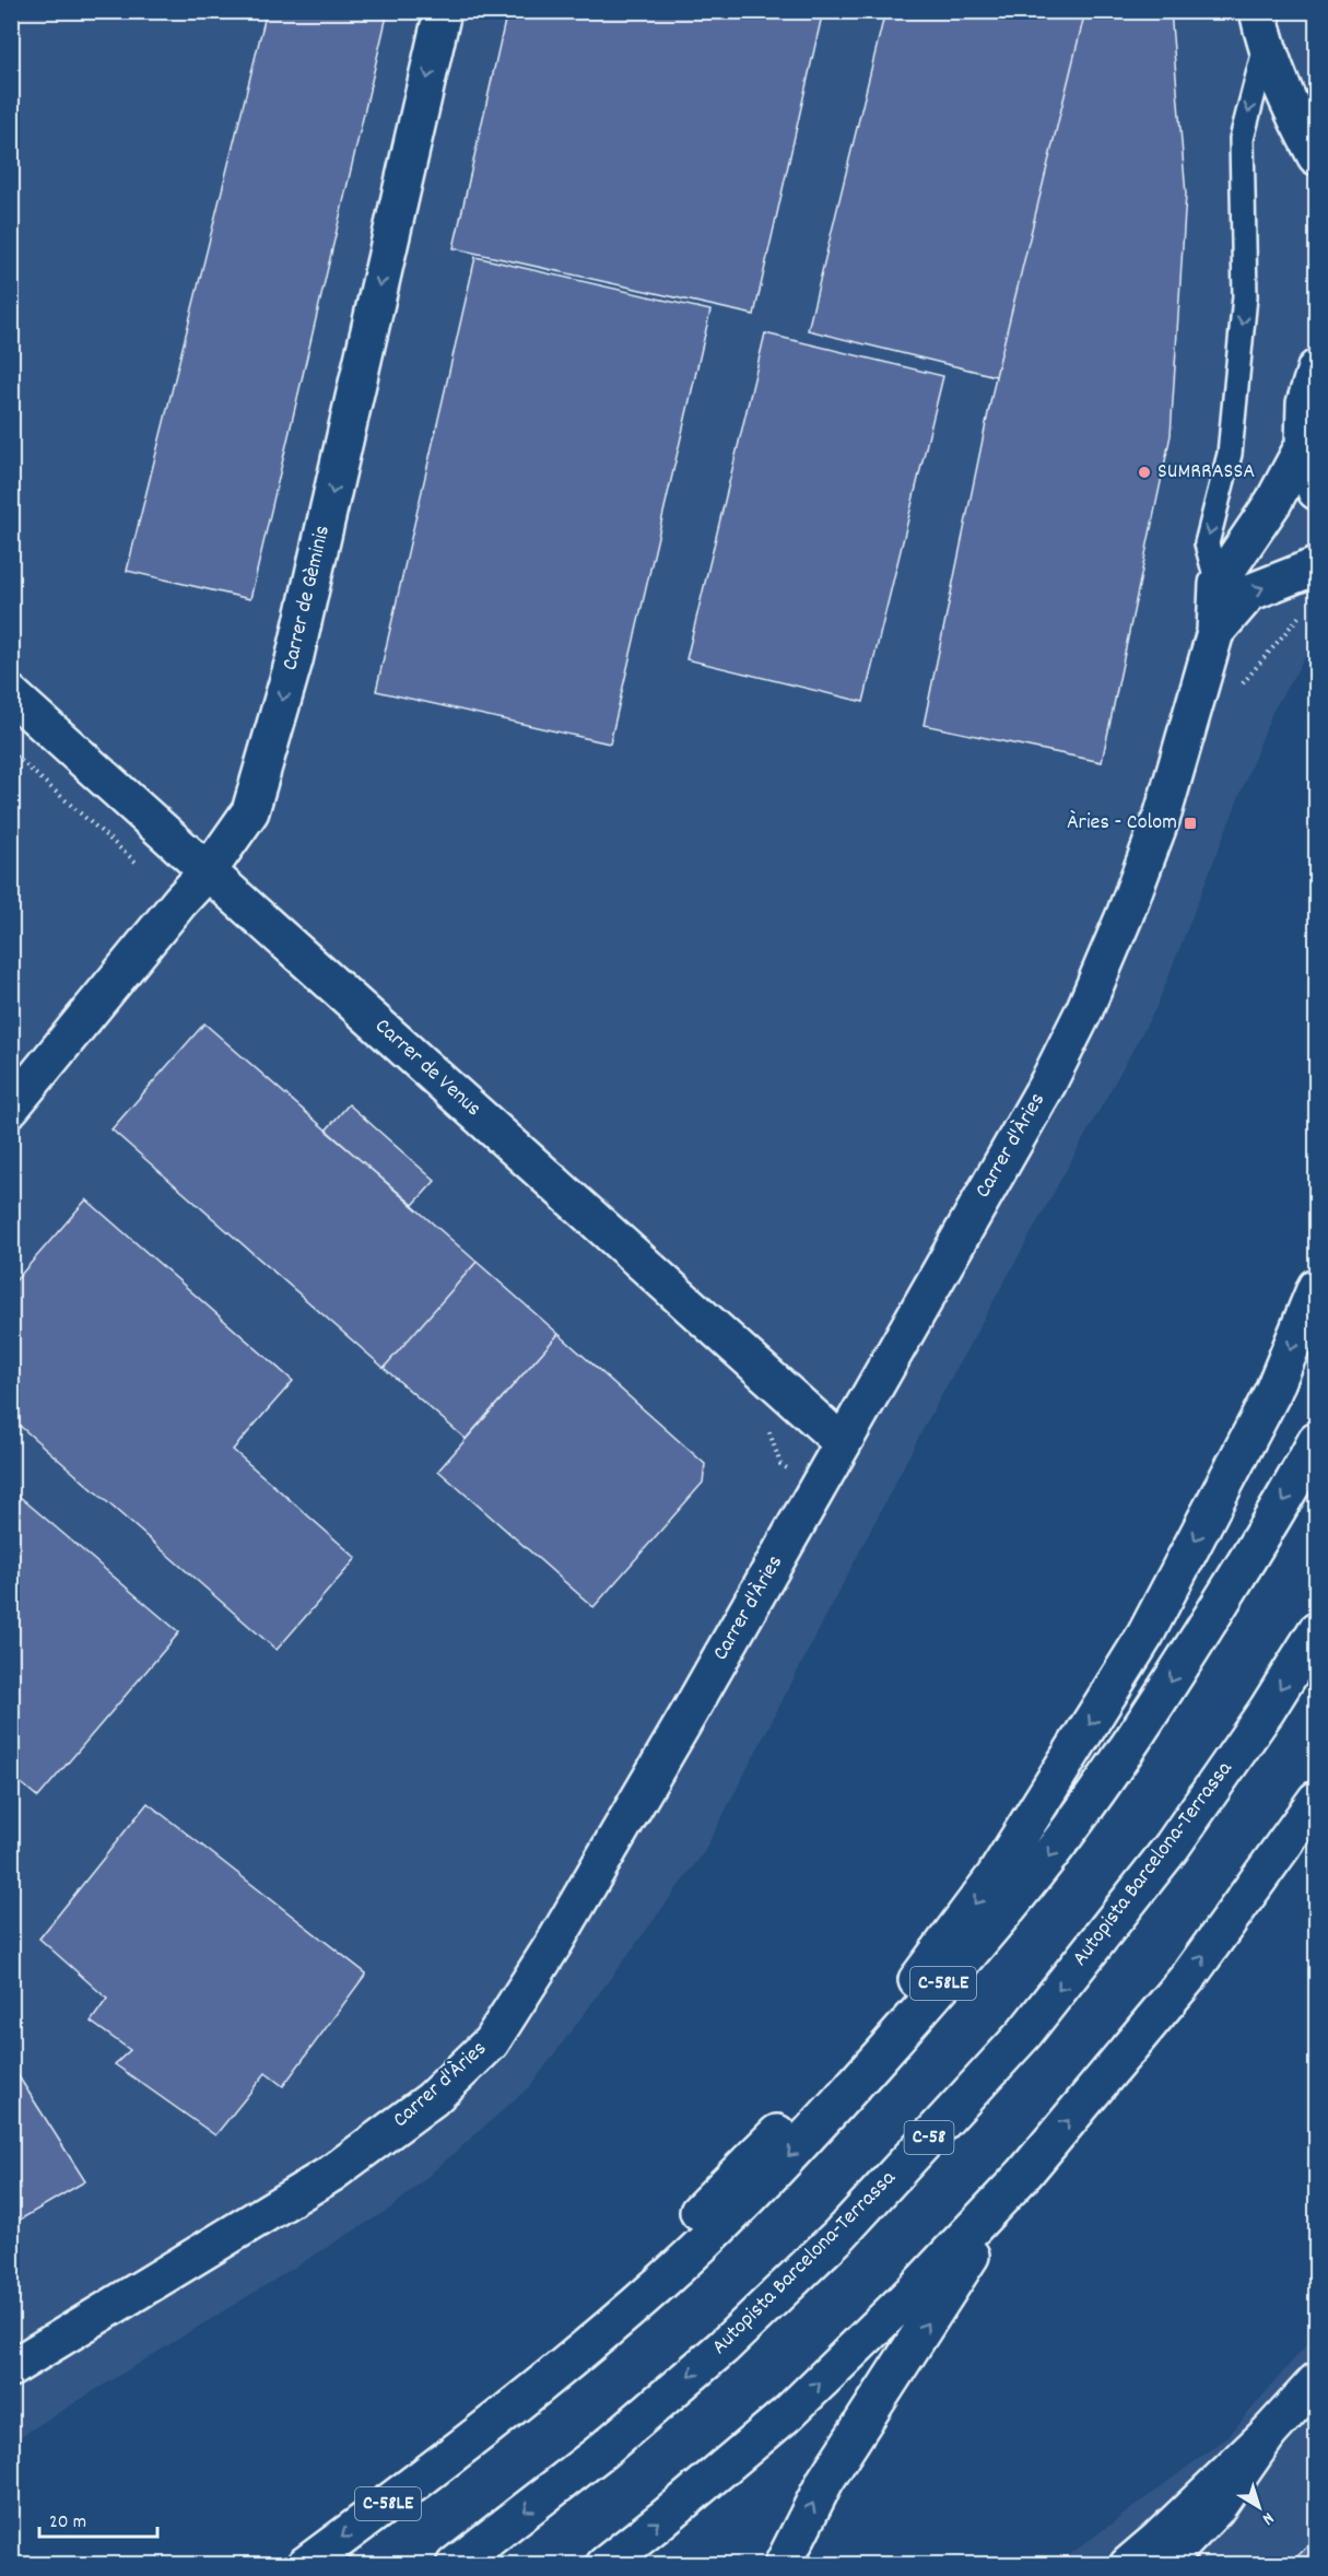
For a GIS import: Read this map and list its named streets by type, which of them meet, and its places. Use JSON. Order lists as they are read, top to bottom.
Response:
{
  "streets": {
    "main road": [
      "Carrer de Gèminis",
      "Carrer de Venus",
      "Carrer d'Àries",
      "Autopista Barcelona-Terrassa",
      "C-58LE",
      "C-58"
    ]
  },
  "crossings": [
    ["Carrer de Gèminis", "Carrer de Venus"],
    ["Carrer de Venus", "Carrer d'Àries"]
  ],
  "one_way": ["Carrer de Gèminis"],
  "places": {
    "other": ["SUMRRASSA"],
    "transit": ["Àries - Colom"]
  },
  "scale_bar": "20 m",
  "north": "bottom right"
}
